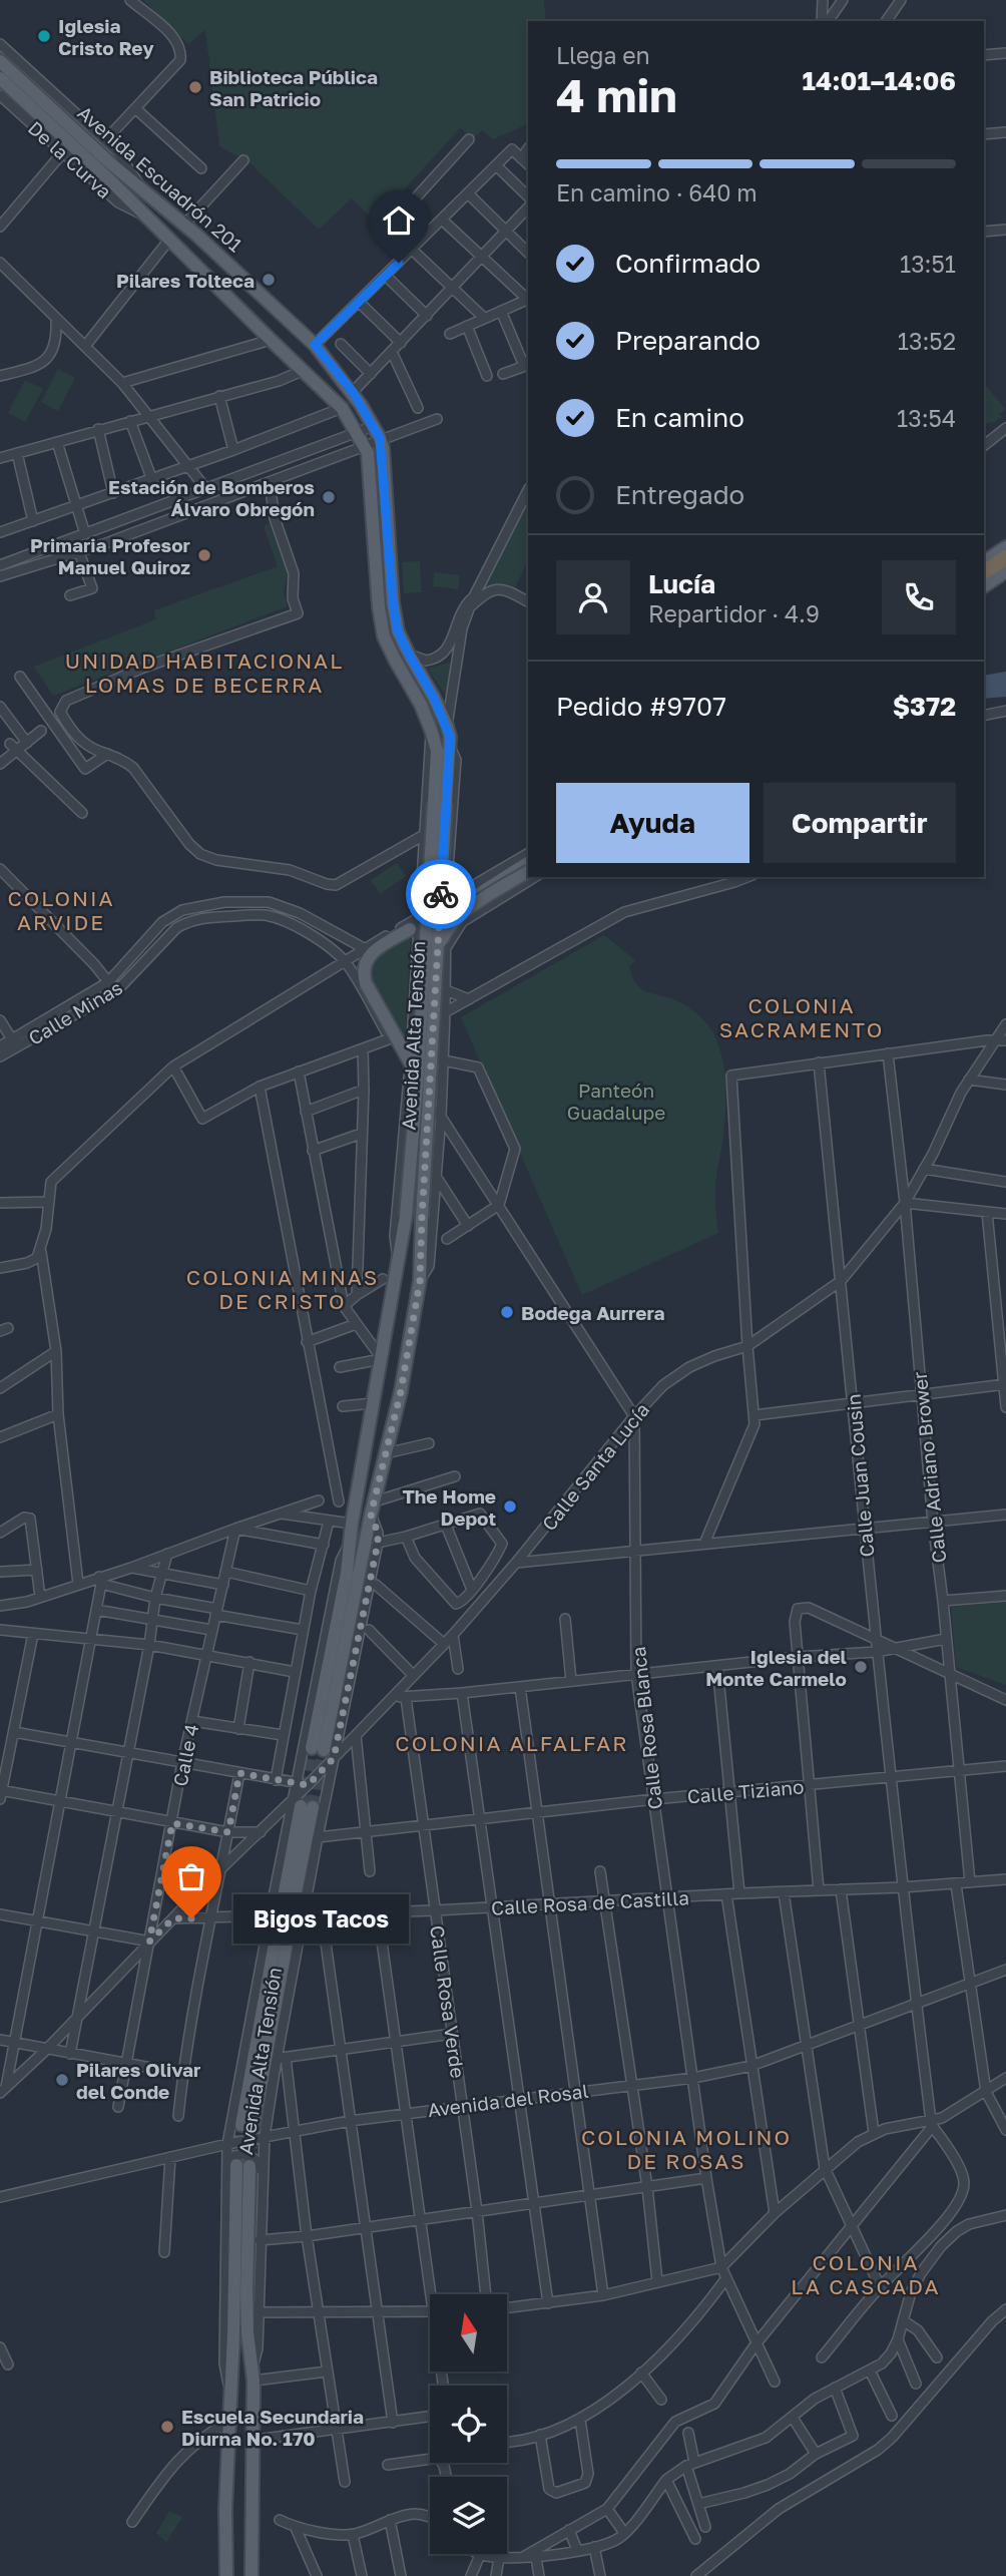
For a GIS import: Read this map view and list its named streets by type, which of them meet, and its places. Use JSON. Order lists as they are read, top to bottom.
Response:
{
  "streets": {
    "main road": ["Avenida Escuadrón 201", "Avenida Alta Tensión"],
    "street": [
      "De la Curva",
      "Calle Minas",
      "Calle Santa Lucía",
      "Calle Adriano Brower",
      "Calle Juan Cousin",
      "Calle Rosa Blanca",
      "Calle 4",
      "Calle Tiziano",
      "Calle Rosa de Castilla",
      "Calle Rosa Verde",
      "Avenida del Rosal"
    ]
  },
  "crossings": [
    ["De la Curva", "Avenida Escuadrón 201"],
    ["Avenida Escuadrón 201", "Avenida Alta Tensión"],
    ["Calle Minas", "Avenida Alta Tensión"],
    ["Avenida Alta Tensión", "Calle Santa Lucía"],
    ["Avenida Alta Tensión", "Calle Tiziano"],
    ["Avenida Alta Tensión", "Calle Rosa de Castilla"],
    ["Avenida Alta Tensión", "Avenida del Rosal"],
    ["Calle Santa Lucía", "Calle Adriano Brower"],
    ["Calle Santa Lucía", "Calle Juan Cousin"],
    ["Calle Santa Lucía", "Calle Rosa Blanca"],
    ["Calle Santa Lucía", "Calle 4"],
    ["Calle Santa Lucía", "Calle Rosa de Castilla"],
    ["Calle Adriano Brower", "Calle Tiziano"],
    ["Calle Adriano Brower", "Calle Rosa de Castilla"],
    ["Calle Juan Cousin", "Calle Tiziano"],
    ["Calle Juan Cousin", "Calle Rosa de Castilla"],
    ["Calle Juan Cousin", "Avenida del Rosal"],
    ["Calle Rosa Blanca", "Calle Tiziano"],
    ["Calle Rosa Blanca", "Calle Rosa de Castilla"],
    ["Calle Rosa Blanca", "Avenida del Rosal"],
    ["Calle Tiziano", "Calle Rosa Verde"],
    ["Calle Rosa de Castilla", "Calle Rosa Verde"],
    ["Calle Rosa Verde", "Avenida del Rosal"]
  ],
  "districts": [
    "UNIDAD HABITACIONAL LOMAS DE BECERRA",
    "COLONIA ARVIDE",
    "COLONIA SACRAMENTO",
    "COLONIA MINAS DE CRISTO",
    "COLONIA ALFALFAR",
    "COLONIA MOLINO DE ROSAS",
    "COLONIA LA CASCADA"
  ],
  "parks": ["Panteón Guadalupe"],
  "places": [
    "Iglesia Cristo Rey",
    "Biblioteca Pública San Patricio",
    "Pilares Tolteca",
    "Estación de Bomberos Álvaro Obregón",
    "Primaria Profesor Manuel Quiroz",
    "Bodega Aurrera",
    "The Home Depot",
    "Iglesia del Monte Carmelo",
    "Bigos Tacos",
    "Pilares Olivar del Conde",
    "Escuela Secundaria Diurna No. 170"
  ],
  "north": "top",
  "page": {
    "heading": ["4 min", "Llega en", "14:01–14:06"],
    "panel": [
      "Lucía",
      "Repartidor · 4.9",
      "Pedido #9707",
      "$372"
    ],
    "bar": "En camino · 640 m",
    "list": [
      ["Confirmado", "13:51"],
      ["Preparando", "13:52"],
      ["En camino", "13:54"],
      "Entregado"
    ],
    "buttons": ["Ayuda", "Compartir"],
    "bubble": "Bigos Tacos"
  }
}
